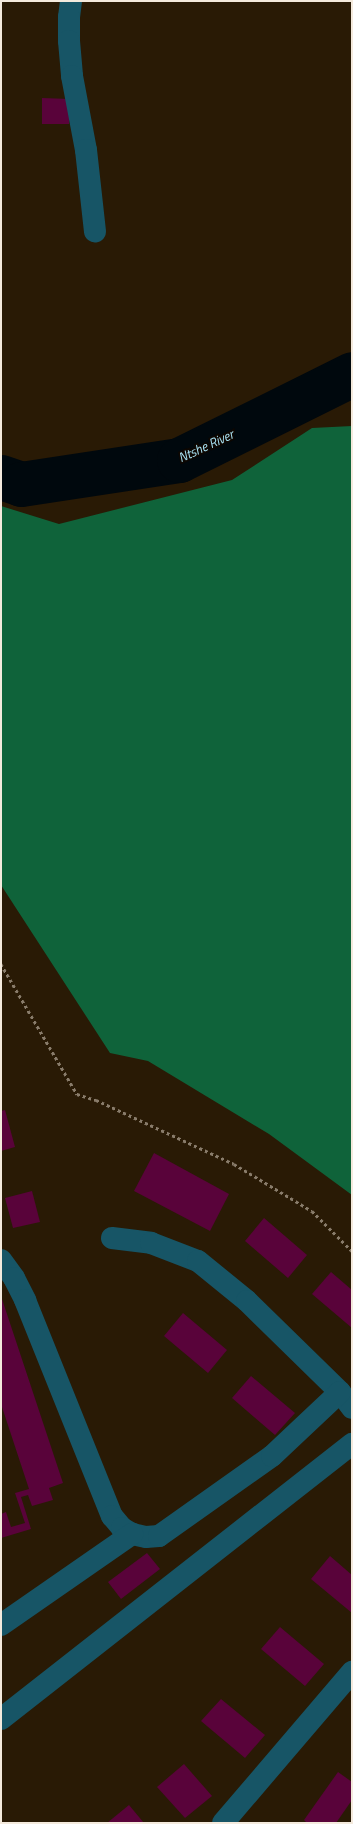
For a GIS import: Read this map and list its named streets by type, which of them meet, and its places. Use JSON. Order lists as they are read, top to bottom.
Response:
{
  "water": ["Ntshe River"]
}
